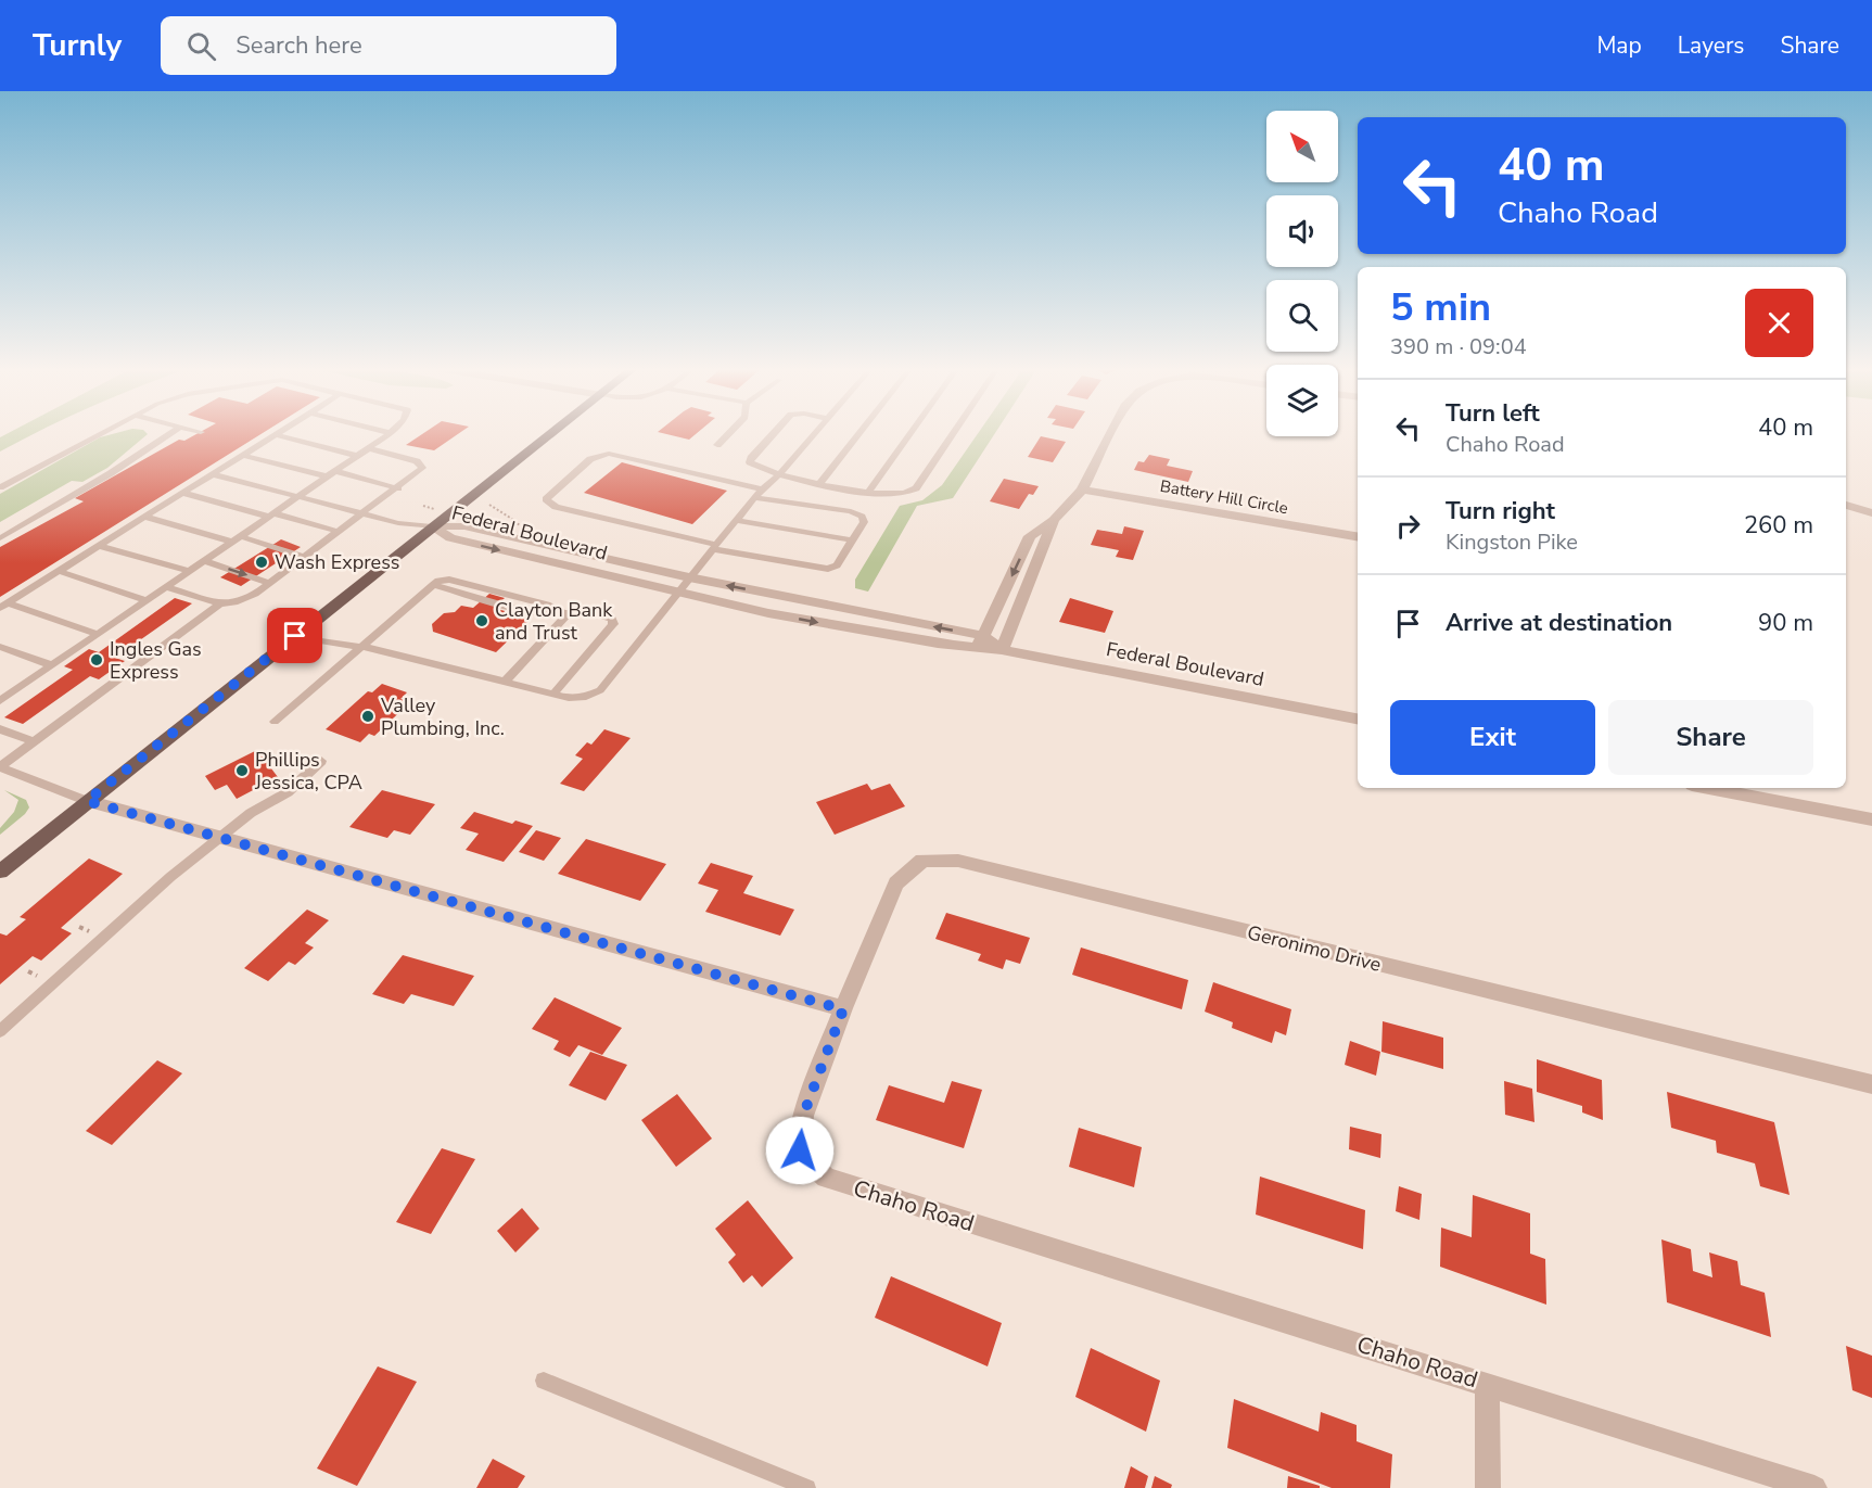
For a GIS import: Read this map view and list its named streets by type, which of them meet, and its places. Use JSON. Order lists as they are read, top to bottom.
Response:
{
  "streets": {
    "street": [
      "Battery Hill Circle",
      "Federal Boulevard",
      "Geronimo Drive",
      "Chaho Road"
    ]
  },
  "crossings": [
    ["Geronimo Drive", "Chaho Road"]
  ],
  "places": [
    "Wash Express",
    "Clayton Bank and Trust",
    "Ingles Gas Express",
    "Valley Plumbing, Inc.",
    "Phillips Jessica, CPA"
  ],
  "north": "top left",
  "page": {
    "header": "Turnly",
    "search": "Search here",
    "nav": ["Map", "Layers", "Share"],
    "turn": ["40 m", "Chaho Road"],
    "heading": ["5 min", "390 m · 09:04"],
    "list": [
      {
        "name": "Turn left",
        "note": "Chaho Road",
        "value": "40 m"
      },
      {
        "name": "Turn right",
        "note": "Kingston Pike",
        "value": "260 m"
      },
      {
        "name": "Arrive at destination",
        "value": "90 m"
      }
    ],
    "buttons": ["Exit", "Share"]
  }
}
